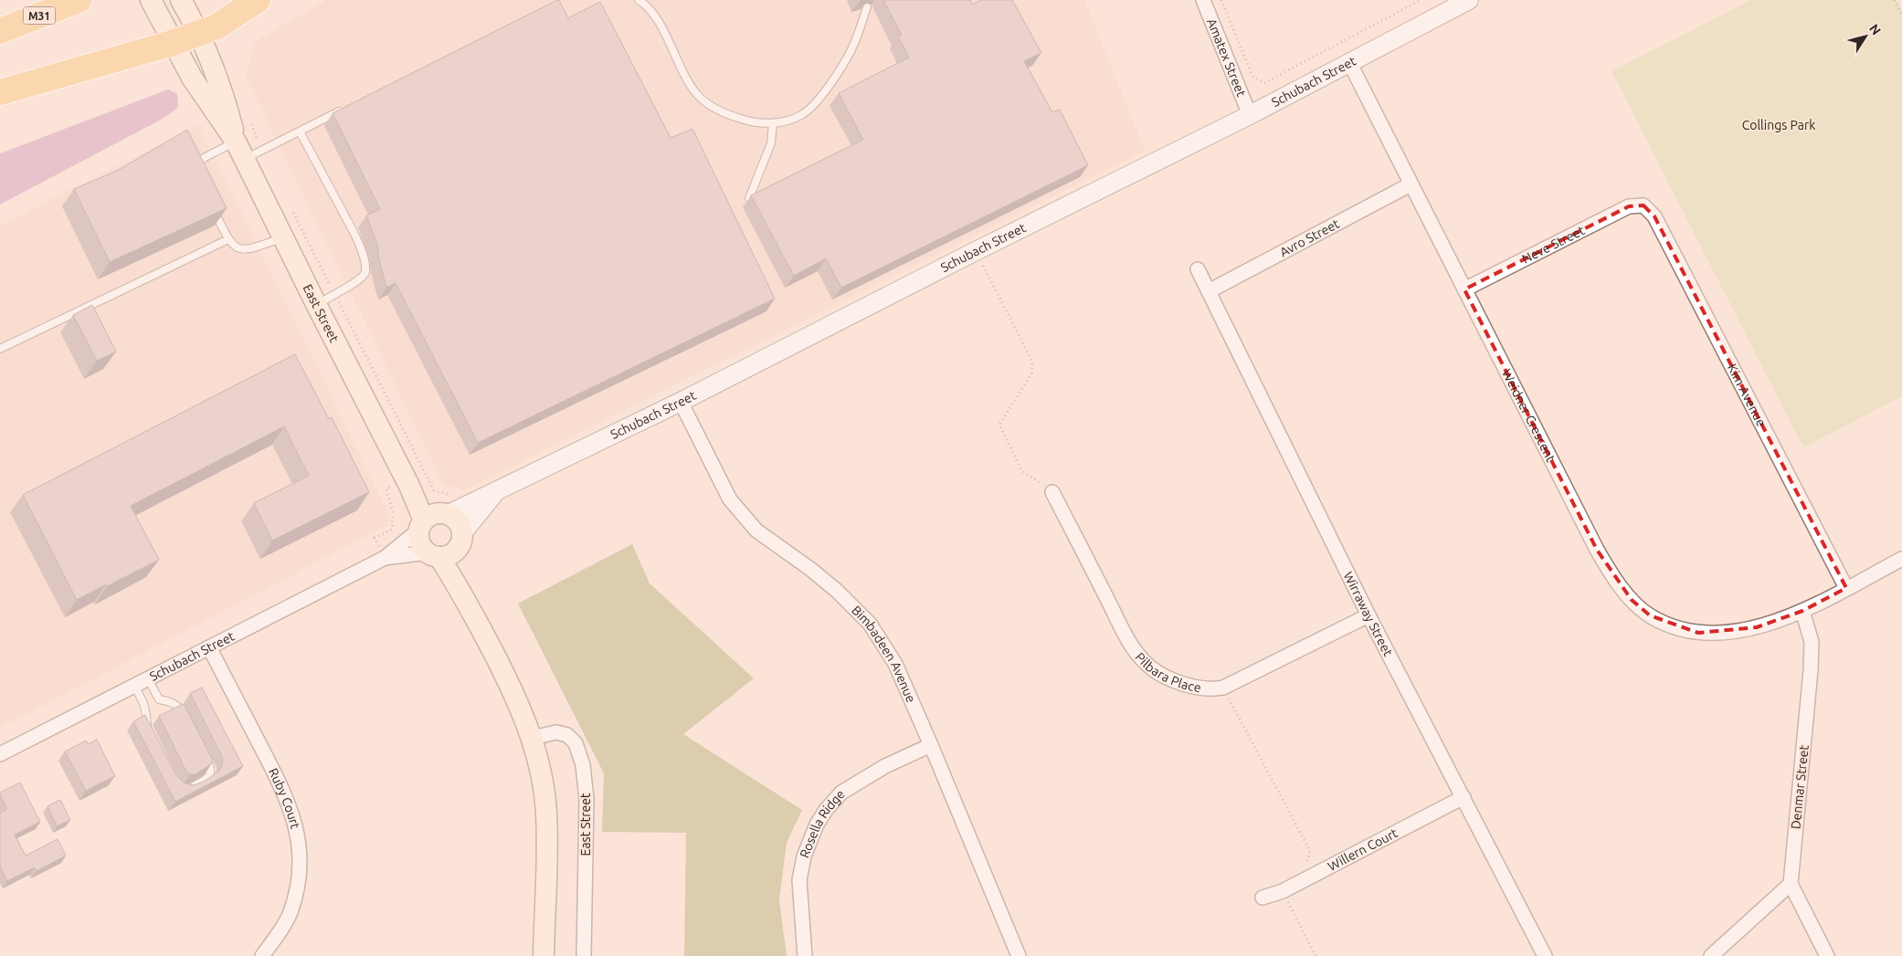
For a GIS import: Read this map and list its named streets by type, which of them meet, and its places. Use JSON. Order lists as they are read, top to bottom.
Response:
{
  "streets": {
    "highway": ["M31"],
    "main road": ["East Street"],
    "street": [
      "Amatex Street",
      "Schubach Street",
      "Avro Street",
      "Neve Street",
      "Kim Avenue",
      "Weidner Crescent",
      "Wirraway Street",
      "Bimbadeen Avenue",
      "Pilbara Place",
      "Denmar Street",
      "Ruby Court",
      "Rosella Ridge",
      "Willern Court"
    ]
  },
  "crossings": [
    ["Amatex Street", "Schubach Street"],
    ["Schubach Street", "East Street"],
    ["Schubach Street", "Weidner Crescent"],
    ["Schubach Street", "Bimbadeen Avenue"],
    ["Schubach Street", "Ruby Court"],
    ["Avro Street", "Weidner Crescent"],
    ["Avro Street", "Wirraway Street"],
    ["Neve Street", "Kim Avenue"],
    ["Neve Street", "Weidner Crescent"],
    ["Kim Avenue", "Weidner Crescent"],
    ["Weidner Crescent", "Denmar Street"],
    ["Wirraway Street", "Pilbara Place"],
    ["Wirraway Street", "Willern Court"],
    ["Bimbadeen Avenue", "Rosella Ridge"]
  ],
  "parks": ["Collings Park"],
  "north": "top right"
}
